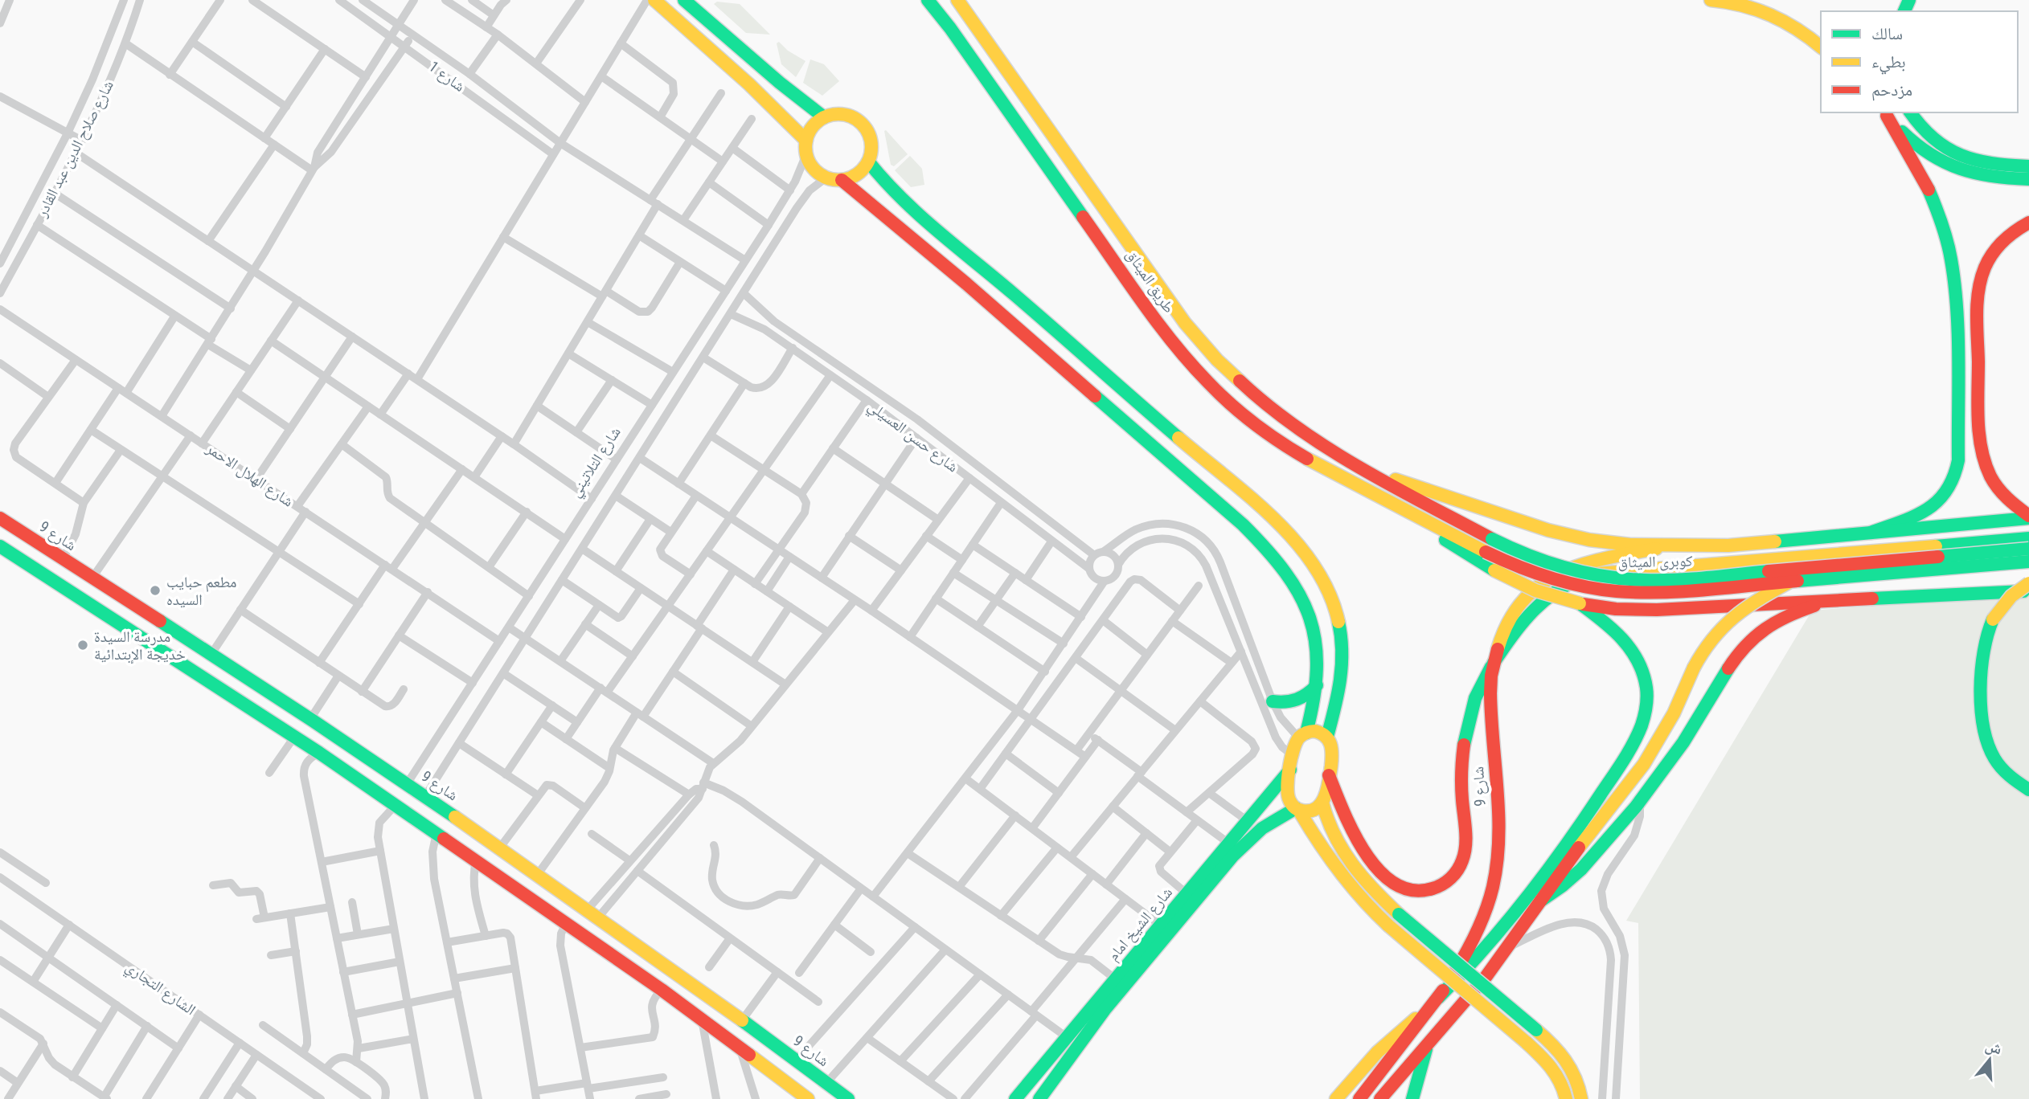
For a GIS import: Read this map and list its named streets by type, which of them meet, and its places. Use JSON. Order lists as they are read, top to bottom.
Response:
{
  "streets": {
    "main road": [
      "طريق الميثاق",
      "شارع 9",
      "كوبرى الميثاق",
      "شارع الشيخ امام"
    ],
    "street": [
      "شارع 1",
      "شارع صلاح الدين عبد القادر",
      "شارع حسن العسيلي",
      "شارع التلاتيني",
      "شارع الهلال الاحمر",
      "الشارع التجاري"
    ]
  },
  "crossings": [
    ["شارع 1", "شارع التلاتيني"],
    ["طريق الميثاق", "كوبرى الميثاق"],
    ["شارع التلاتيني", "شارع الهلال الاحمر"],
    ["شارع التلاتيني", "شارع 9"]
  ],
  "places": ["مطعم حبايب السيده", "مدرسة السيدة خديجة الإبتدائية"],
  "legend": ["سالك", "بطيء", "مزدحم"],
  "north": "top"
}
